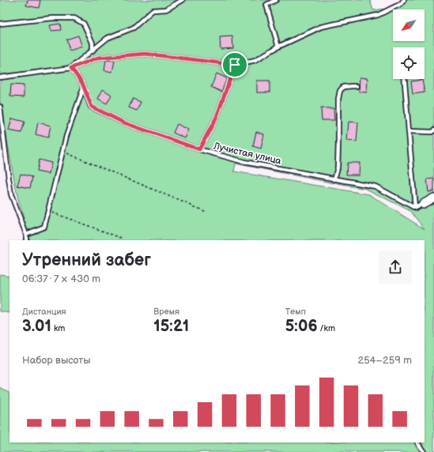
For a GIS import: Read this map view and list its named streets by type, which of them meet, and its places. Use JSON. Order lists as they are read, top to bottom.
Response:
{
  "streets": {
    "lane": ["Лучистая улица"]
  },
  "north": "bottom left",
  "page": {
    "heading": ["Утренний забег", "06:37 · 7 × 430 m"],
    "stats": [
      ["Дистанция", "3.01 km"],
      ["Время", "15:21"],
      ["Темп", "5:06 /km"]
    ],
    "chart": ["Набор высоты", "254–259 m"]
  }
}
